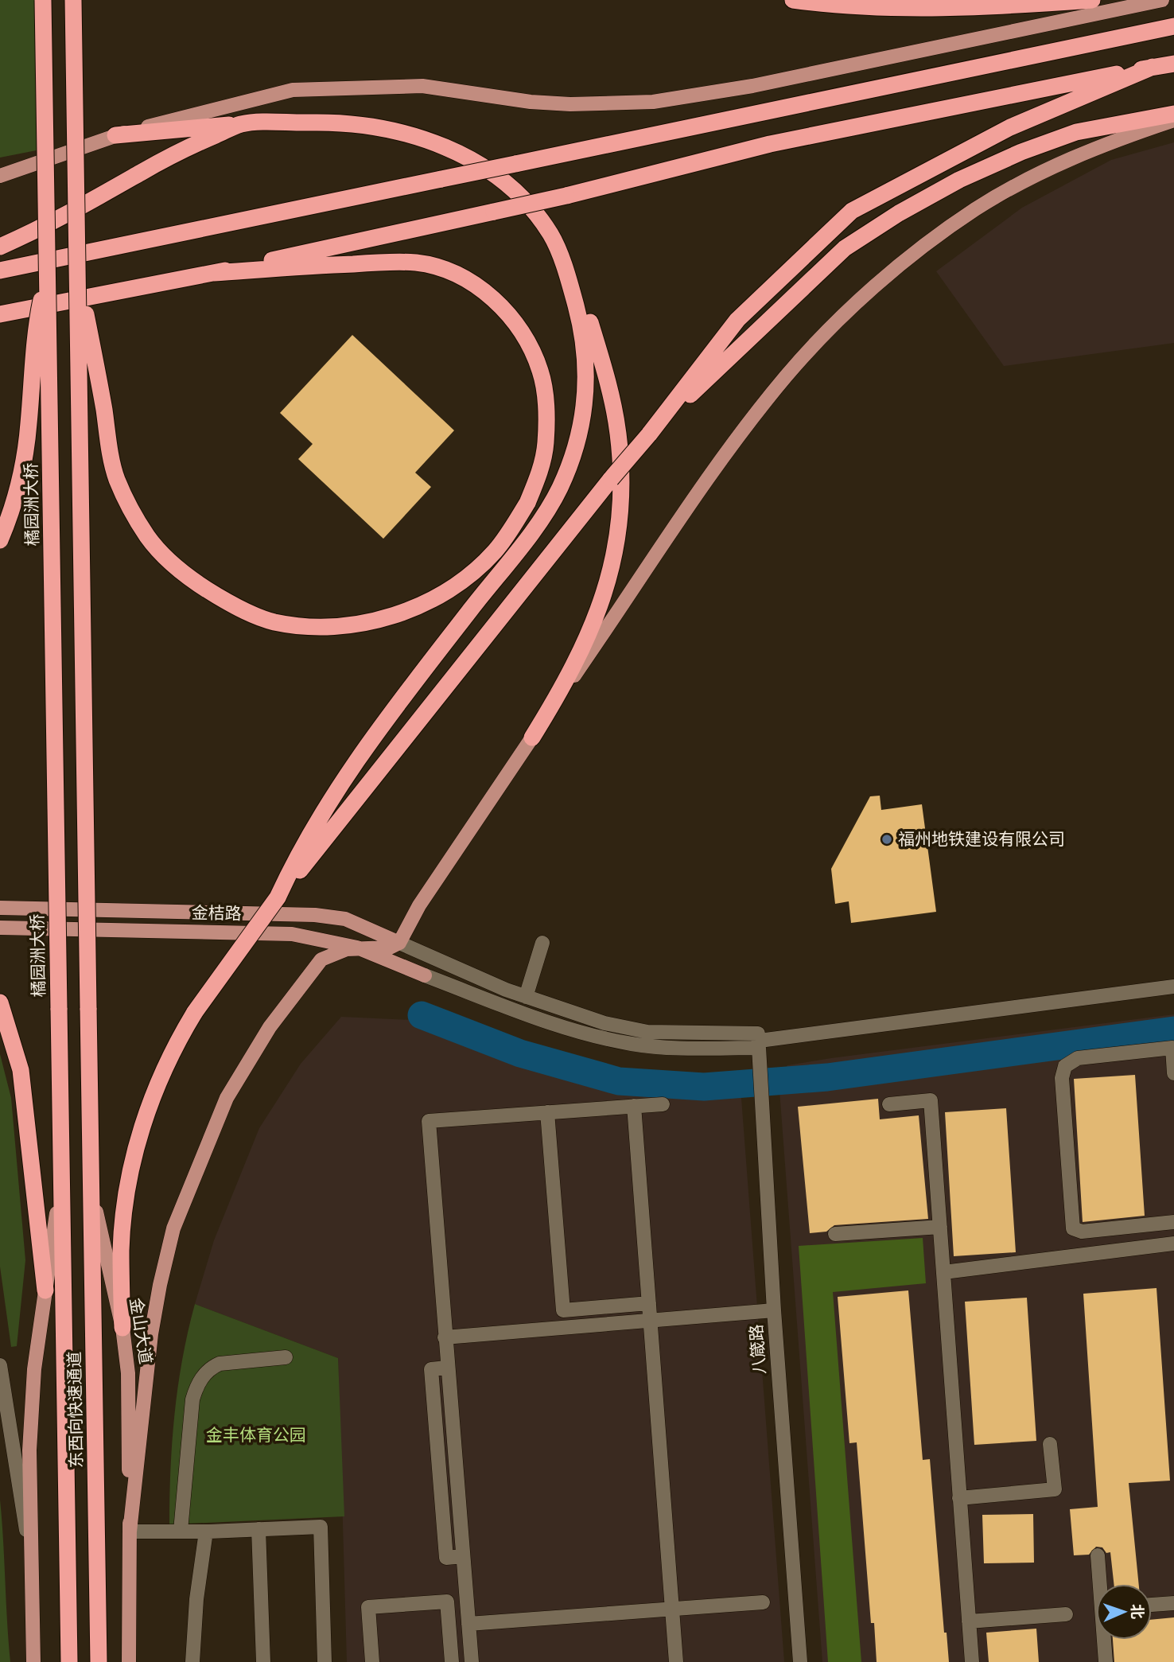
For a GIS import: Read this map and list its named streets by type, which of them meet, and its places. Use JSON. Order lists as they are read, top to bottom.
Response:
{
  "streets": {
    "highway": ["橘园洲大桥", "金山大道", "东西向快速通道"],
    "main road": ["金桔路"],
    "street": ["八箴路"]
  },
  "crossings": [
    ["橘园洲大桥", "东西向快速通道"],
    ["金山大道", "东西向快速通道"]
  ],
  "parks": ["金丰体育公园"],
  "places": ["福州地铁建设有限公司"],
  "north": "right"
}
